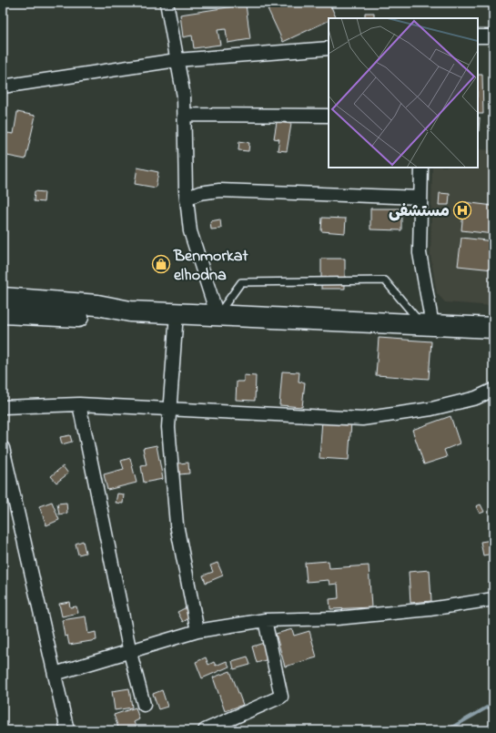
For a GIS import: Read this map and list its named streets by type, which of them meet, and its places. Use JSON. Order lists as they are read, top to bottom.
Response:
{
  "places": {
    "hospital": ["مستشفى"],
    "shop": ["Benmorkat elhodna"]
  }
}
